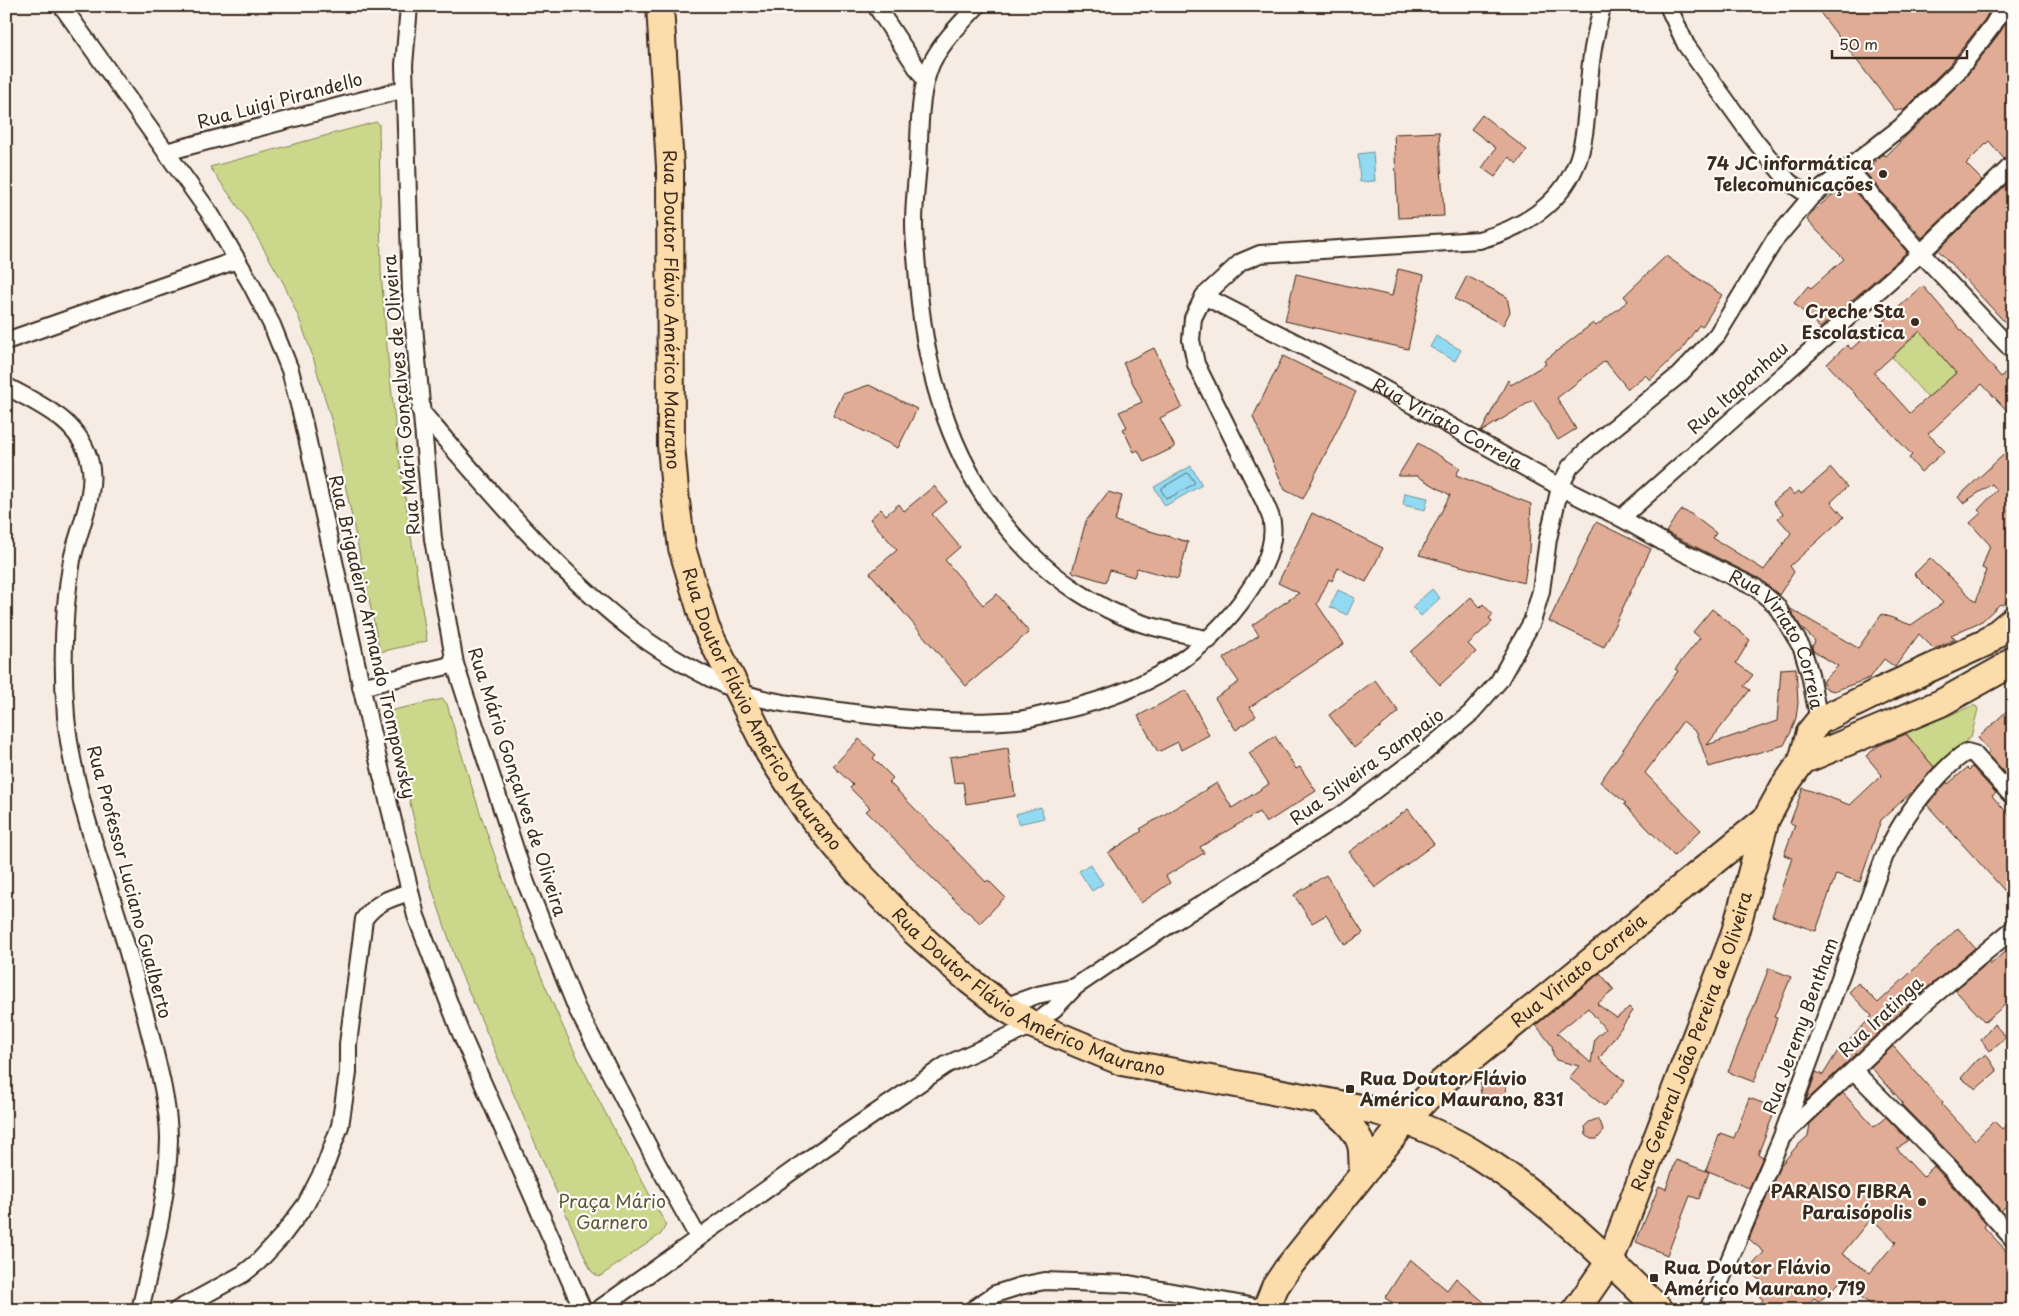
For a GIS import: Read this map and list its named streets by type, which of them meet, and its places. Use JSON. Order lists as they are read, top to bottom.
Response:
{
  "streets": {
    "main road": ["Rua Doutor Flávio Américo Maurano", "Rua Viriato Correia", "Rua General João Pereira de Oliveira"],
    "street": [
      "Rua Luigi Pirandello",
      "Rua Itapanhau",
      "Rua Mário Gonçalves de Oliveira",
      "Rua Brigadeiro Armando Trompowsky",
      "Rua Silveira Sampaio",
      "Rua Professor Luciano Gualberto",
      "Rua Iratinga",
      "Rua Jeremy Bentham"
    ]
  },
  "crossings": [
    ["Rua Luigi Pirandello", "Rua Mário Gonçalves de Oliveira"],
    ["Rua Luigi Pirandello", "Rua Brigadeiro Armando Trompowsky"],
    ["Rua Doutor Flávio Américo Maurano", "Rua Viriato Correia"],
    ["Rua Doutor Flávio Américo Maurano", "Rua Silveira Sampaio"],
    ["Rua Doutor Flávio Américo Maurano", "Rua General João Pereira de Oliveira"],
    ["Rua Itapanhau", "Rua Viriato Correia"],
    ["Rua Mário Gonçalves de Oliveira", "Rua Silveira Sampaio"],
    ["Rua Viriato Correia", "Rua Silveira Sampaio"],
    ["Rua Viriato Correia", "Rua General João Pereira de Oliveira"],
    ["Rua Iratinga", "Rua Jeremy Bentham"]
  ],
  "parks": ["Praça Mário Garnero"],
  "places": {
    "other": ["74 JC informática Telecomunicações", "Creche Sta Escolastica", "PARAISO FIBRA Paraisópolis"],
    "transit": ["Rua Doutor Flávio Américo Maurano, 831", "Rua Doutor Flávio Américo Maurano, 719"]
  },
  "scale_bar": "50 m"
}
